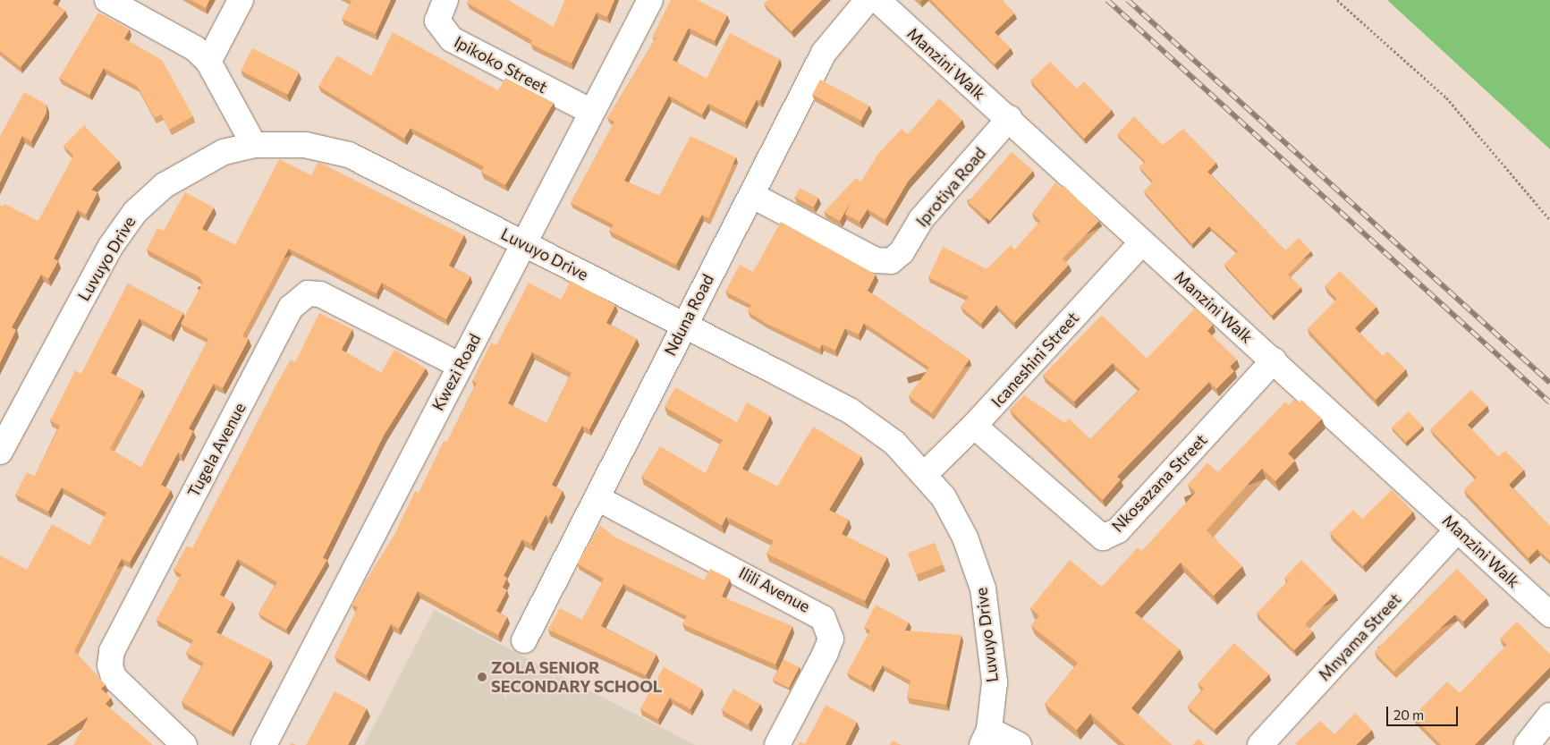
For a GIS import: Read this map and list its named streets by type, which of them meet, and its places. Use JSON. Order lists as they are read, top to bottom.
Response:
{
  "streets": {
    "street": [
      "Manzini Walk",
      "Ipikoko Street",
      "Iprotiya Road",
      "Luvuyo Drive",
      "Nduna Road",
      "Icaneshini Street",
      "Kwezi Road",
      "Tugela Avenue",
      "Nkosazana Street",
      "Ilili Avenue",
      "Mnyama Street"
    ]
  },
  "crossings": [
    ["Manzini Walk", "Iprotiya Road"],
    ["Manzini Walk", "Icaneshini Street"],
    ["Manzini Walk", "Nkosazana Street"],
    ["Manzini Walk", "Mnyama Street"],
    ["Ipikoko Street", "Kwezi Road"],
    ["Iprotiya Road", "Nduna Road"],
    ["Luvuyo Drive", "Nduna Road"],
    ["Luvuyo Drive", "Icaneshini Street"],
    ["Luvuyo Drive", "Kwezi Road"],
    ["Nduna Road", "Ilili Avenue"],
    ["Icaneshini Street", "Nkosazana Street"],
    ["Kwezi Road", "Tugela Avenue"]
  ],
  "places": ["ZOLA SENIOR SECONDARY SCHOOL"],
  "scale_bar": "20 m"
}
